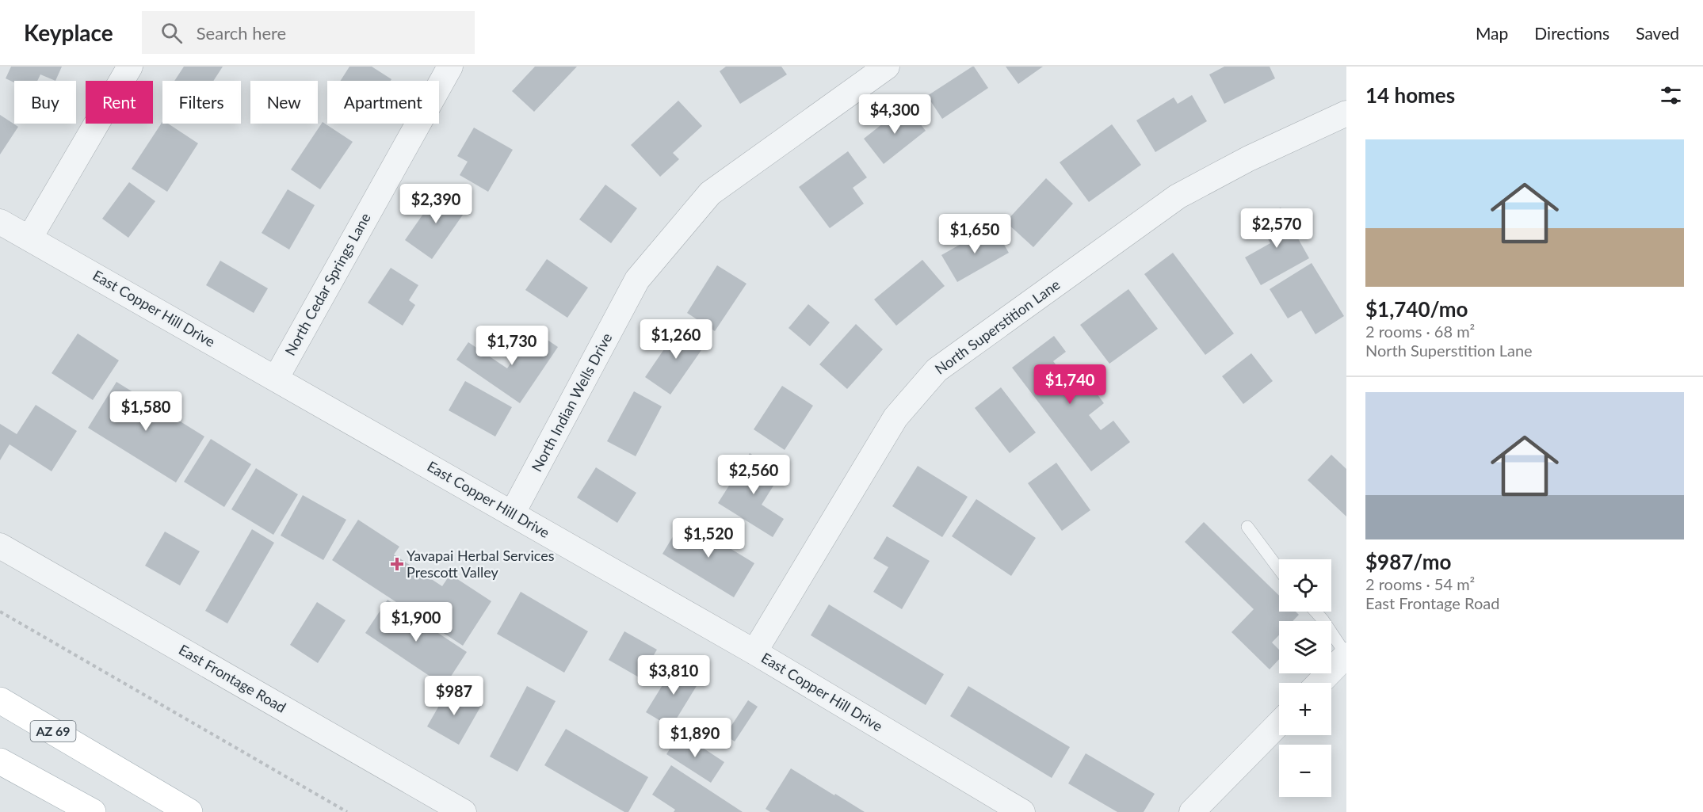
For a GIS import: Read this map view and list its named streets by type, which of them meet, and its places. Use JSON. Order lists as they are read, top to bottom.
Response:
{
  "streets": {
    "main road": ["AZ 69"],
    "street": [
      "North Cedar Springs Lane",
      "East Copper Hill Drive",
      "North Superstition Lane",
      "North Indian Wells Drive",
      "East Frontage Road"
    ]
  },
  "crossings": [
    ["North Cedar Springs Lane", "East Copper Hill Drive"],
    ["East Copper Hill Drive", "North Superstition Lane"],
    ["East Copper Hill Drive", "North Indian Wells Drive"]
  ],
  "places": {
    "health": ["Yavapai Herbal Services Prescott Valley"]
  },
  "page": {
    "header": "Keyplace",
    "search": "Search here",
    "nav": ["Map", "Directions", "Saved"],
    "heading": "14 homes",
    "chip": [
      "Buy",
      "Rent",
      "Filters",
      "New",
      "Apartment"
    ],
    "price": [
      "$4,300",
      "$2,390",
      "$2,570",
      "$1,650",
      "$1,260",
      "$1,730",
      "$1,740",
      "$1,580",
      "$2,560",
      "$1,520",
      "$1,900",
      "$3,810",
      "$987",
      "$1,890"
    ],
    "list": [
      {
        "name": "$1,740/mo",
        "note": "2 rooms · 68 m² · North Superstition Lane"
      },
      {
        "name": "$987/mo",
        "note": "2 rooms · 54 m² · East Frontage Road"
      }
    ],
    "map_buttons": ["+", "−"]
  }
}
